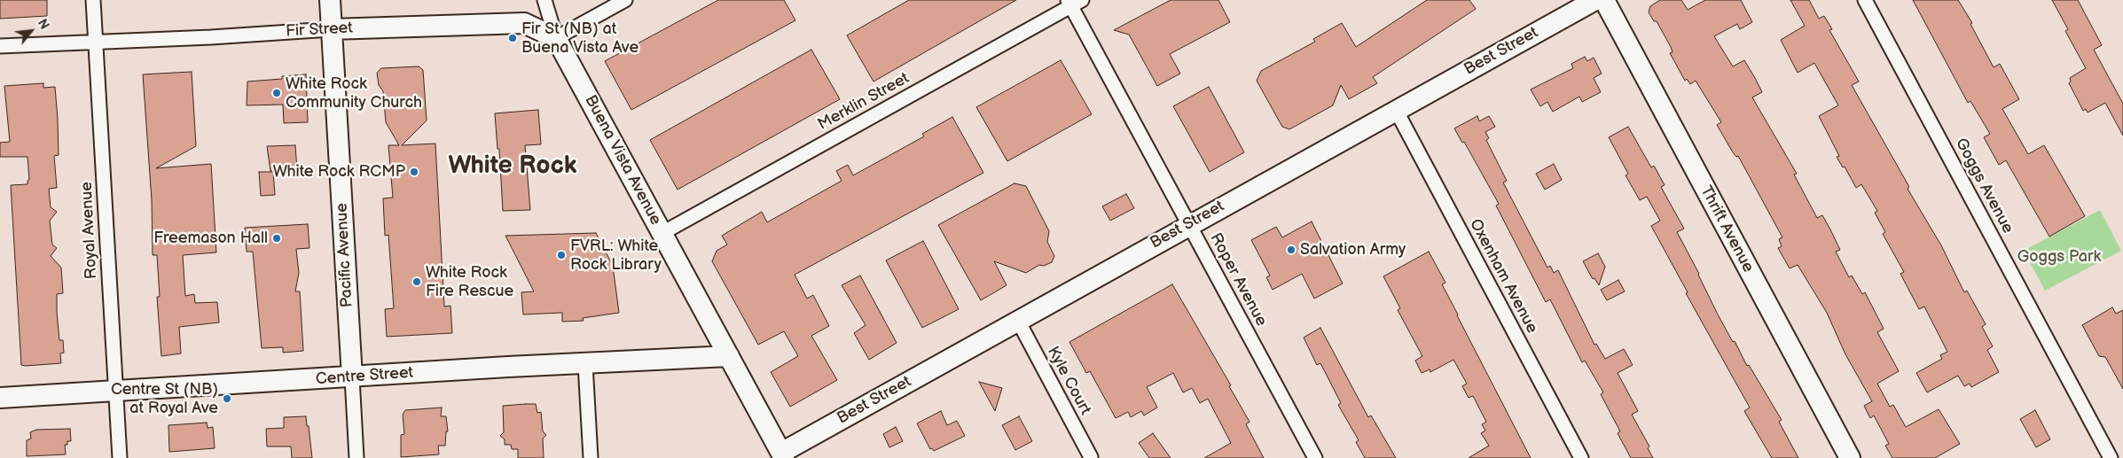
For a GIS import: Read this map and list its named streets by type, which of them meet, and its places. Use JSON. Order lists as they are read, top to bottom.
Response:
{
  "streets": {
    "street": [
      "Fir Street",
      "Best Street",
      "Merklin Street",
      "Buena Vista Avenue",
      "Goggs Avenue",
      "Thrift Avenue",
      "Royal Avenue",
      "Pacific Avenue",
      "Oxenham Avenue",
      "Roper Avenue",
      "Centre Street",
      "Kyle Court"
    ]
  },
  "crossings": [
    ["Fir Street", "Buena Vista Avenue"],
    ["Fir Street", "Royal Avenue"],
    ["Fir Street", "Pacific Avenue"],
    ["Best Street", "Buena Vista Avenue"],
    ["Best Street", "Oxenham Avenue"],
    ["Best Street", "Roper Avenue"],
    ["Best Street", "Kyle Court"],
    ["Merklin Street", "Buena Vista Avenue"],
    ["Merklin Street", "Roper Avenue"],
    ["Buena Vista Avenue", "Centre Street"],
    ["Royal Avenue", "Centre Street"],
    ["Pacific Avenue", "Centre Street"]
  ],
  "districts": ["White Rock"],
  "parks": ["Goggs Park"],
  "places": [
    "Fir St (NB) at Buena Vista Ave",
    "White Rock Community Church",
    "White Rock RCMP",
    "Freemason Hall",
    "Salvation Army",
    "FVRL: White Rock Library",
    "White Rock Fire Rescue",
    "Centre St (NB) at Royal Ave"
  ],
  "north": "top right"
}
